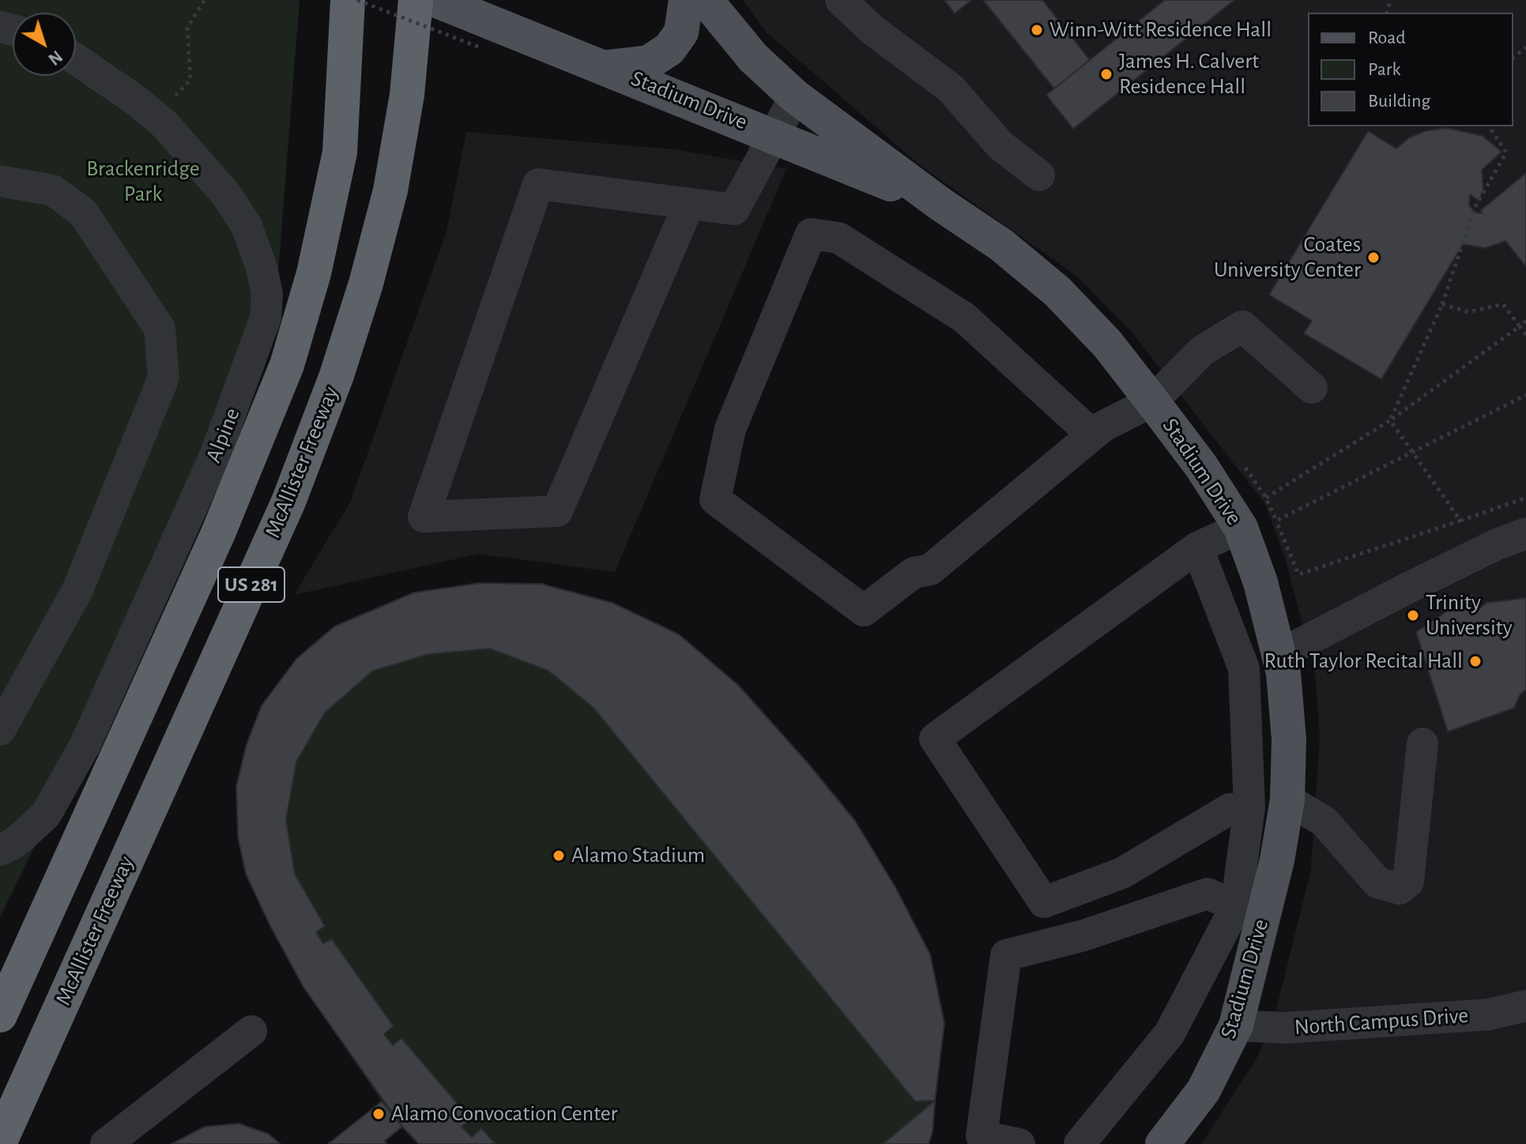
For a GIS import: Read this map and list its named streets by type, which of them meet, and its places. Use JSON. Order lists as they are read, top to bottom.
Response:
{
  "streets": {
    "highway": ["McAllister Freeway", "US 281"],
    "main road": ["Stadium Drive"],
    "street": ["Alpine", "North Campus Drive"]
  },
  "crossings": [
    ["Stadium Drive", "North Campus Drive"]
  ],
  "parks": ["Brackenridge Park"],
  "places": [
    "Winn-Witt Residence Hall",
    "James H. Calvert Residence Hall",
    "Coates University Center",
    "Trinity University",
    "Ruth Taylor Recital Hall",
    "Alamo Stadium",
    "Alamo Convocation Center"
  ],
  "legend": ["Road", "Park", "Building"],
  "north": "bottom right"
}
